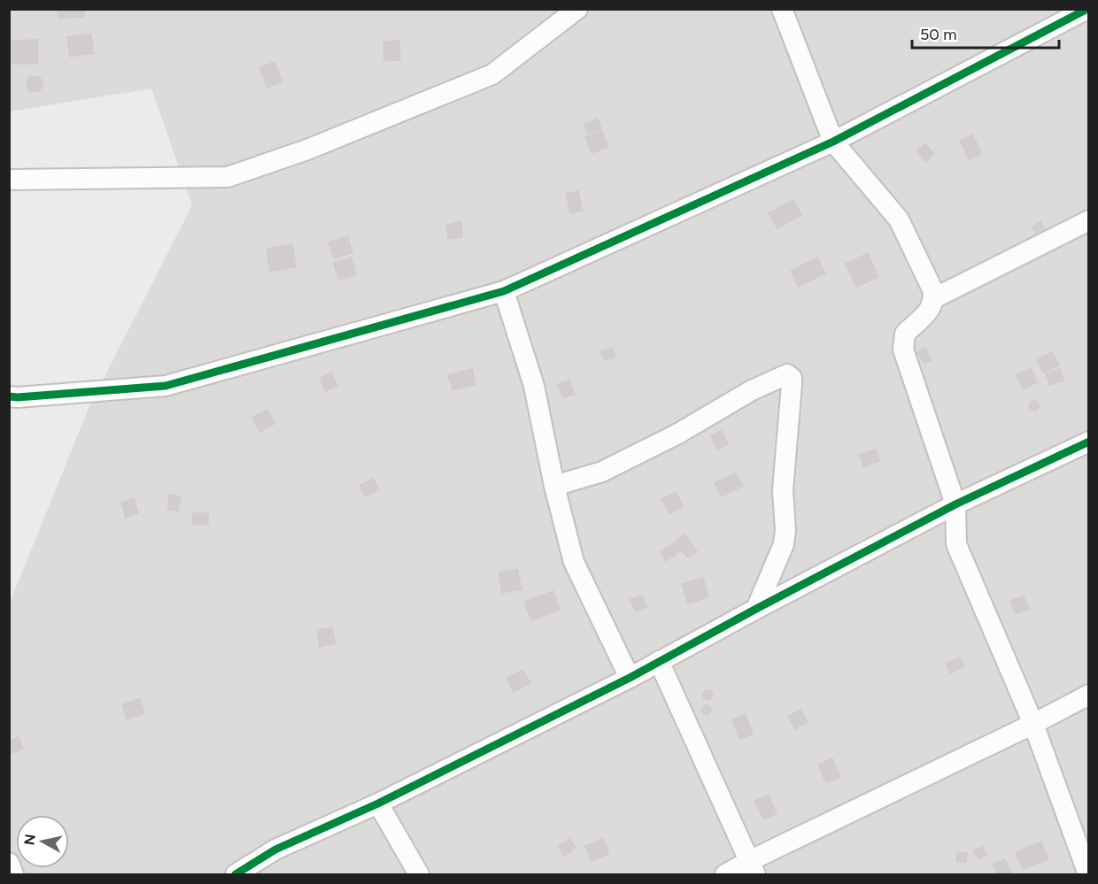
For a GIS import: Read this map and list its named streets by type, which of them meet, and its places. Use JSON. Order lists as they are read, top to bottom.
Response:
{
  "scale_bar": "50 m",
  "north": "left"
}
